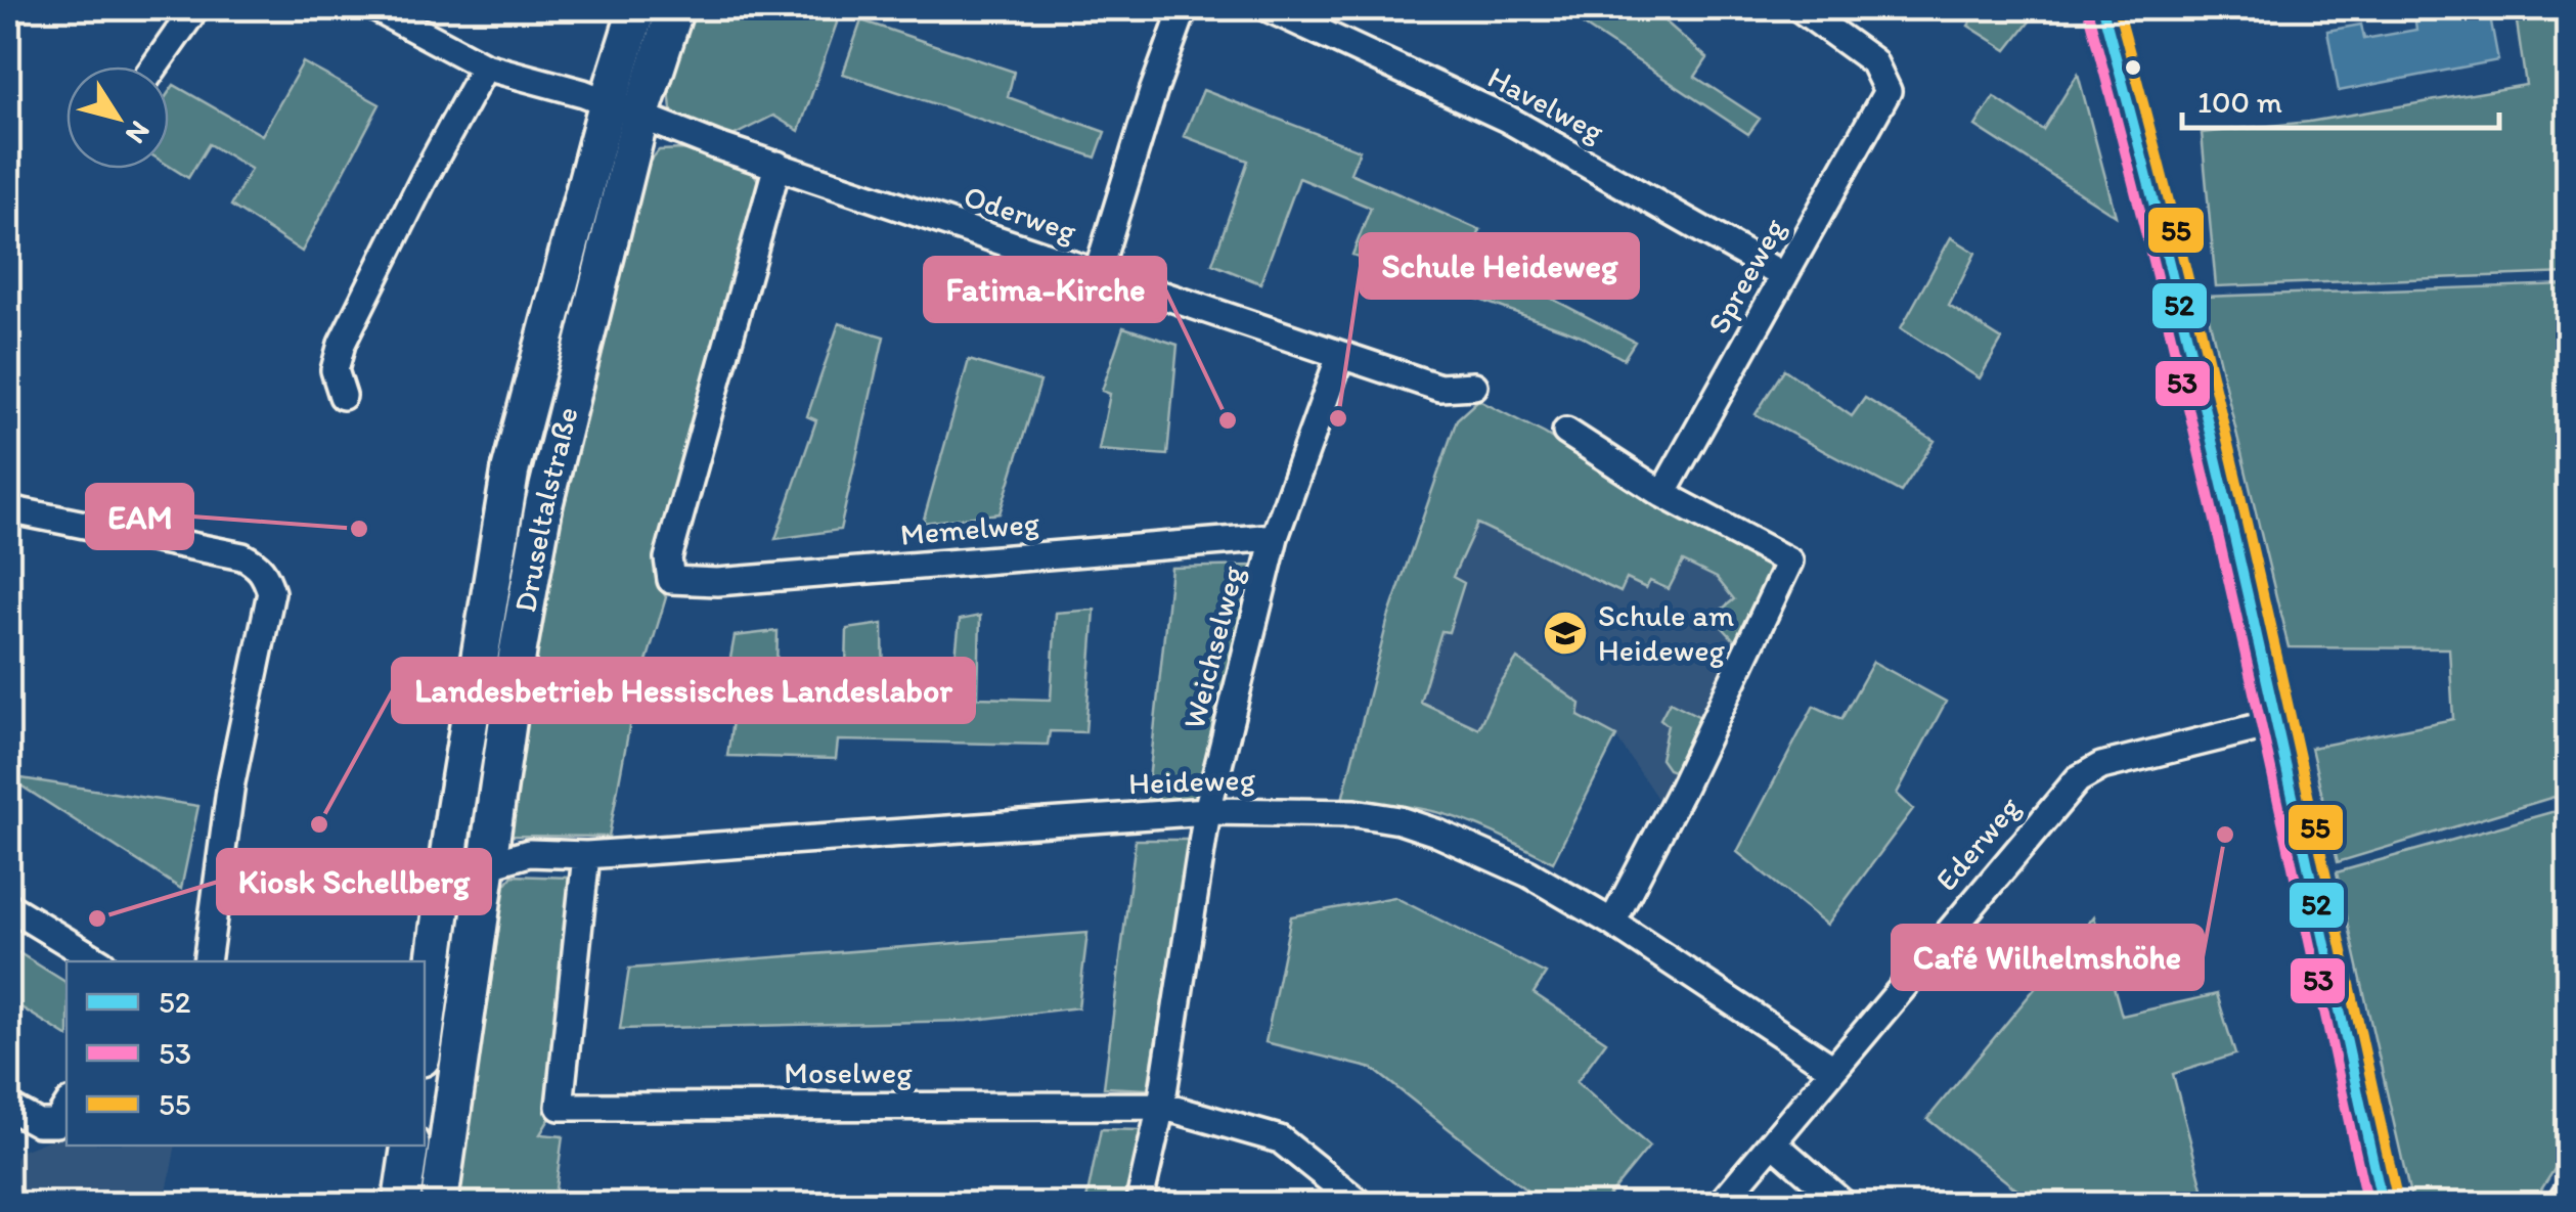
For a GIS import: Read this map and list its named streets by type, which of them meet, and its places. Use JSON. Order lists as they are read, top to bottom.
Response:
{
  "streets": {
    "main road": ["Druseltalstraße"],
    "street": [
      "Havelweg",
      "Oderweg",
      "Spreeweg",
      "Memelweg",
      "Weichselweg",
      "Heideweg",
      "Ederweg",
      "Moselweg"
    ]
  },
  "crossings": [
    ["Havelweg", "Spreeweg"],
    ["Oderweg", "Druseltalstraße"],
    ["Oderweg", "Memelweg"],
    ["Oderweg", "Weichselweg"],
    ["Druseltalstraße", "Heideweg"],
    ["Memelweg", "Weichselweg"],
    ["Weichselweg", "Heideweg"],
    ["Weichselweg", "Moselweg"],
    ["Heideweg", "Ederweg"],
    ["Heideweg", "Moselweg"]
  ],
  "places": {
    "other": [
      "Schule Heideweg",
      "Fatima-Kirche",
      "EAM",
      "Landesbetrieb Hessisches Landeslabor",
      "Café Wilhelmshöhe",
      "Kiosk Schellberg"
    ],
    "school or university": ["Schule am Heideweg"]
  },
  "lines": ["transit line 52", "transit line 55", "transit line 53"],
  "legend": ["52", "53", "55"],
  "scale_bar": "100 m",
  "north": "bottom right"
}
